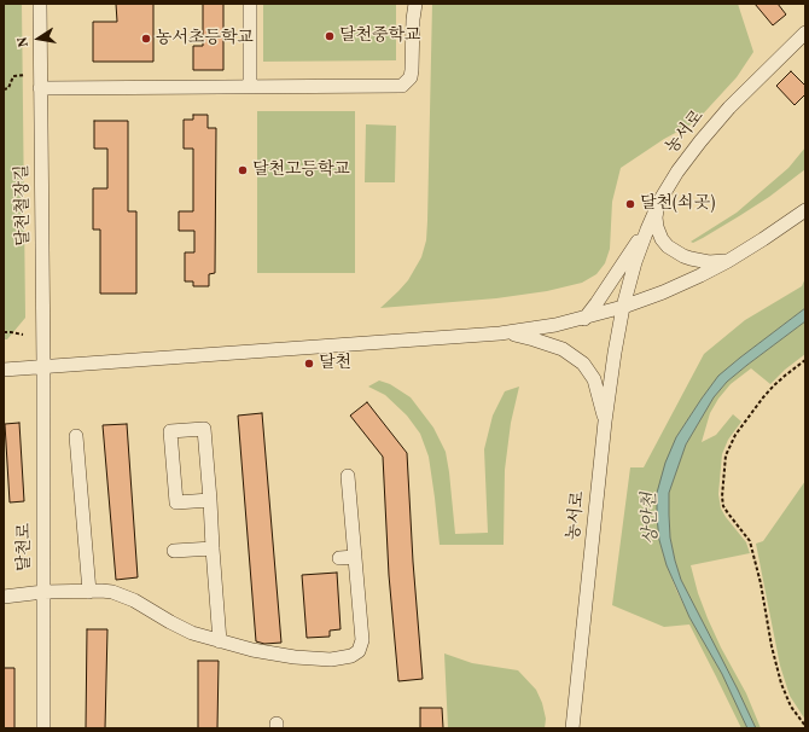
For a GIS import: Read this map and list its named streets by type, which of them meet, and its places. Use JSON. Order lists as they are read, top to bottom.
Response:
{
  "streets": {
    "street": ["농서로", "달천철장길", "달천로"]
  },
  "crossings": [
    ["달천철장길", "달천로"]
  ],
  "water": ["상안천"],
  "places": [
    "달천중학교",
    "농서초등학교",
    "달천고등학교",
    "달천(쇠곳)",
    "달천"
  ],
  "north": "left"
}
